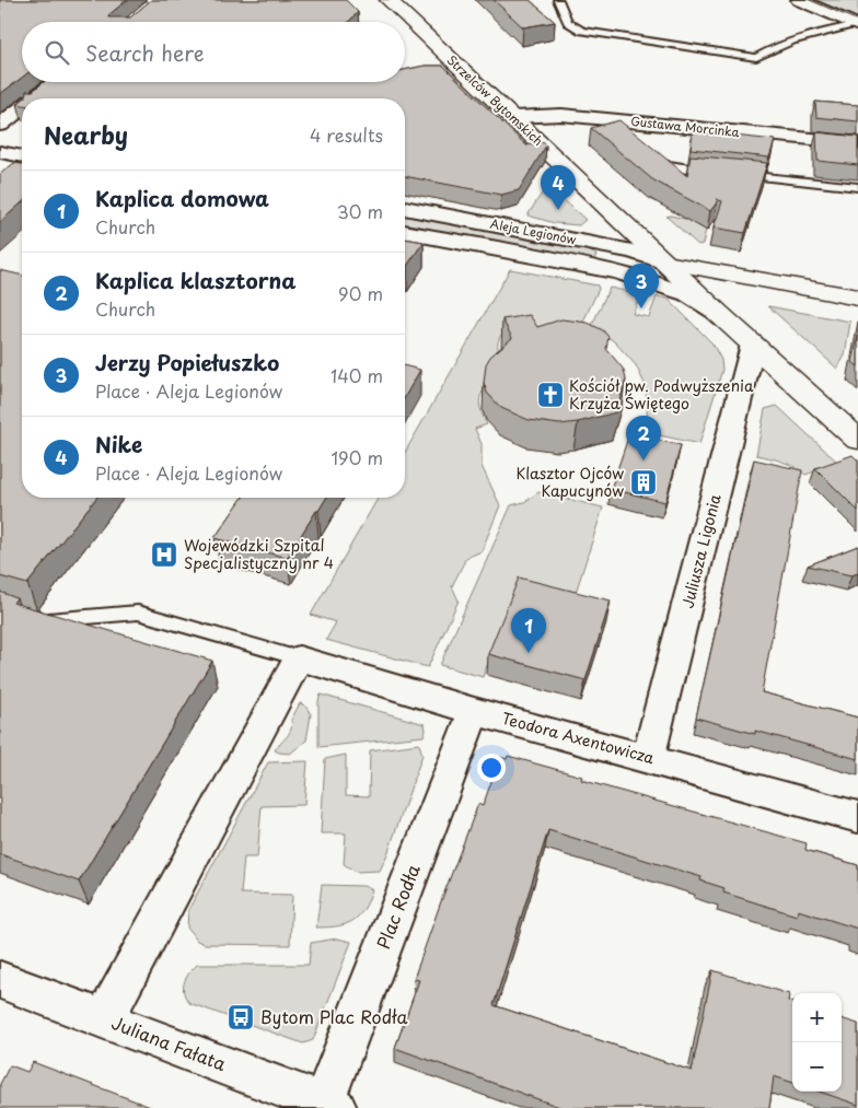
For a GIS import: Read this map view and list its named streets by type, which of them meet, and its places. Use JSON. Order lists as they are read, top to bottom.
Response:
{
  "streets": {
    "main road": ["Strzelców Bytomskich", "Aleja Legionów"],
    "street": [
      "Gustawa Morcinka",
      "Juliusza Ligonia",
      "Teodora Axentowicza",
      "Plac Rodła",
      "Juliana Fałata"
    ]
  },
  "crossings": [
    ["Strzelców Bytomskich", "Gustawa Morcinka"],
    ["Strzelców Bytomskich", "Aleja Legionów"],
    ["Strzelców Bytomskich", "Juliusza Ligonia"],
    ["Juliusza Ligonia", "Teodora Axentowicza"],
    ["Teodora Axentowicza", "Plac Rodła"],
    ["Plac Rodła", "Juliana Fałata"]
  ],
  "places": {
    "church": ["Kościół pw. Podwyższenia Krzyża Świętego"],
    "building": ["Klasztor Ojców Kapucynów"],
    "hospital": ["Wojewódzki Szpital Specjalistyczny nr 4"],
    "bus stop": ["Bytom Plac Rodła"]
  },
  "page": {
    "search": "Search here",
    "heading": ["Nearby", "4 results"],
    "pins": [
      "4",
      "3",
      "2",
      "1"
    ],
    "list": [
      {
        "mark": "1",
        "name": "Kaplica domowa",
        "note": "Church",
        "value": "30 m"
      },
      {
        "mark": "2",
        "name": "Kaplica klasztorna",
        "note": "Church",
        "value": "90 m"
      },
      {
        "mark": "3",
        "name": "Jerzy Popiełuszko",
        "note": "Place · Aleja Legionów",
        "value": "140 m"
      },
      {
        "mark": "4",
        "name": "Nike",
        "note": "Place · Aleja Legionów",
        "value": "190 m"
      }
    ],
    "map_buttons": ["+", "−"]
  }
}
